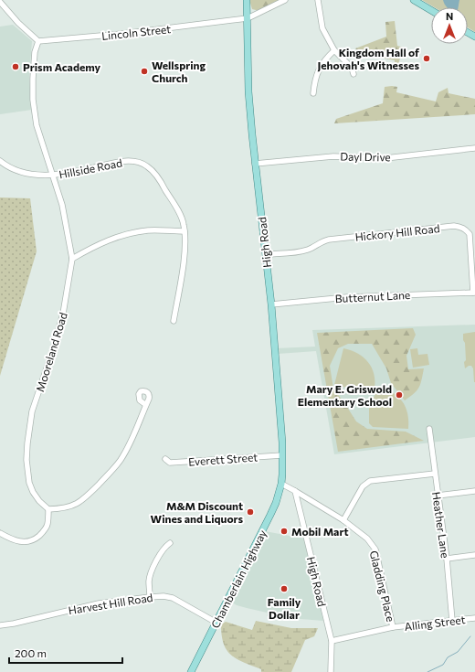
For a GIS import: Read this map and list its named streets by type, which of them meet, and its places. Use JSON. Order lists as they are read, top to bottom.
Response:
{
  "streets": {
    "main road": ["High Road", "Chamberlain Highway"],
    "street": [
      "Lincoln Street",
      "Dayl Drive",
      "Hillside Road",
      "Hickory Hill Road",
      "Butternut Lane",
      "Mooreland Road",
      "Everett Street",
      "Heather Lane",
      "Gladding Place",
      "Harvest Hill Road",
      "Alling Street"
    ]
  },
  "crossings": [
    ["Lincoln Street", "High Road"],
    ["Lincoln Street", "Mooreland Road"],
    ["Dayl Drive", "High Road"],
    ["Hillside Road", "Mooreland Road"],
    ["Hickory Hill Road", "High Road"],
    ["Hickory Hill Road", "Butternut Lane"],
    ["High Road", "Butternut Lane"],
    ["High Road", "Everett Street"],
    ["High Road", "Chamberlain Highway"],
    ["High Road", "Gladding Place"],
    ["High Road", "Alling Street"],
    ["Heather Lane", "Alling Street"],
    ["Chamberlain Highway", "Gladding Place"],
    ["Chamberlain Highway", "Harvest Hill Road"],
    ["Gladding Place", "Alling Street"]
  ],
  "places": [
    "Kingdom Hall of Jehovah's Witnesses",
    "Prism Academy",
    "Wellspring Church",
    "Mary E. Griswold Elementary School",
    "M&M Discount Wines and Liquors",
    "Mobil Mart",
    "Family Dollar"
  ],
  "scale_bar": "200 m",
  "north": "top"
}
